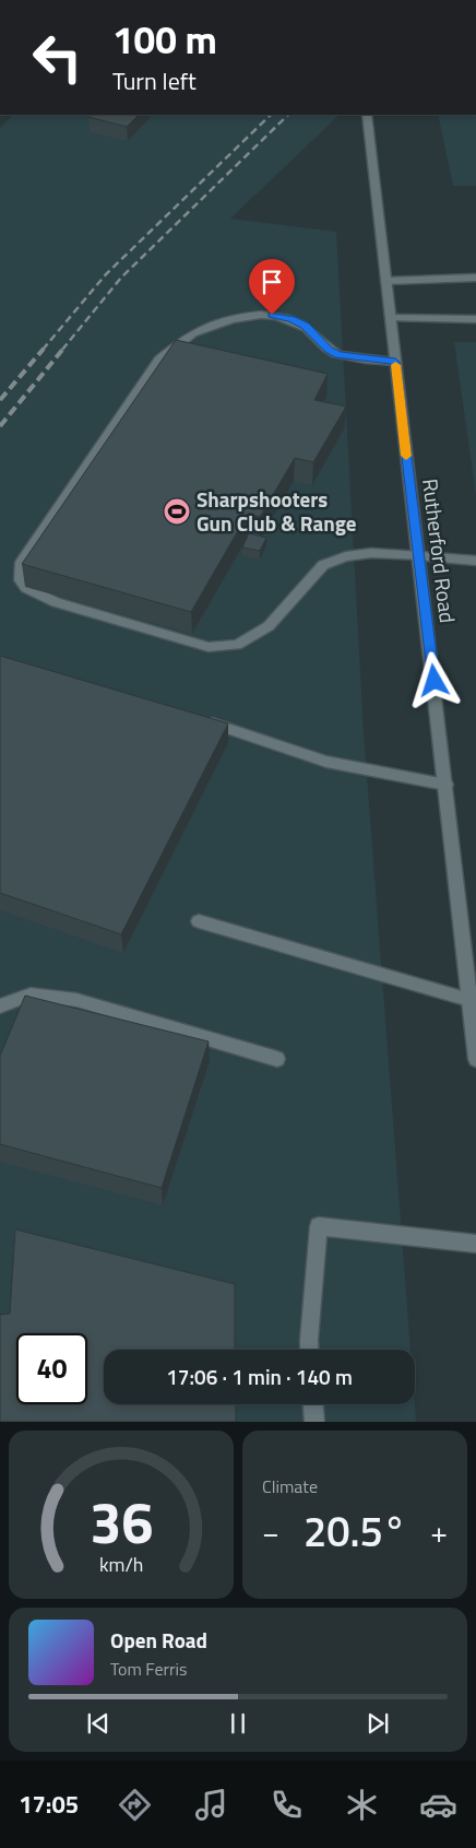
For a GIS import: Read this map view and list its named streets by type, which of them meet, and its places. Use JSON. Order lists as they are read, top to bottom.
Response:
{
  "streets": {
    "street": ["Rutherford Road"]
  },
  "places": {
    "sports": ["Sharpshooters Gun Club & Range"]
  },
  "page": {
    "turn": ["100 m", "Turn left"],
    "limit": "40",
    "trip": "17:06 · 1 min · 140 m",
    "tile": "Climate",
    "heat": ["−", "20.5°", "+"],
    "song": ["Open Road", "Tom Ferris"],
    "tabs": "17:05",
    "gauge": ["36", "km/h"]
  }
}
